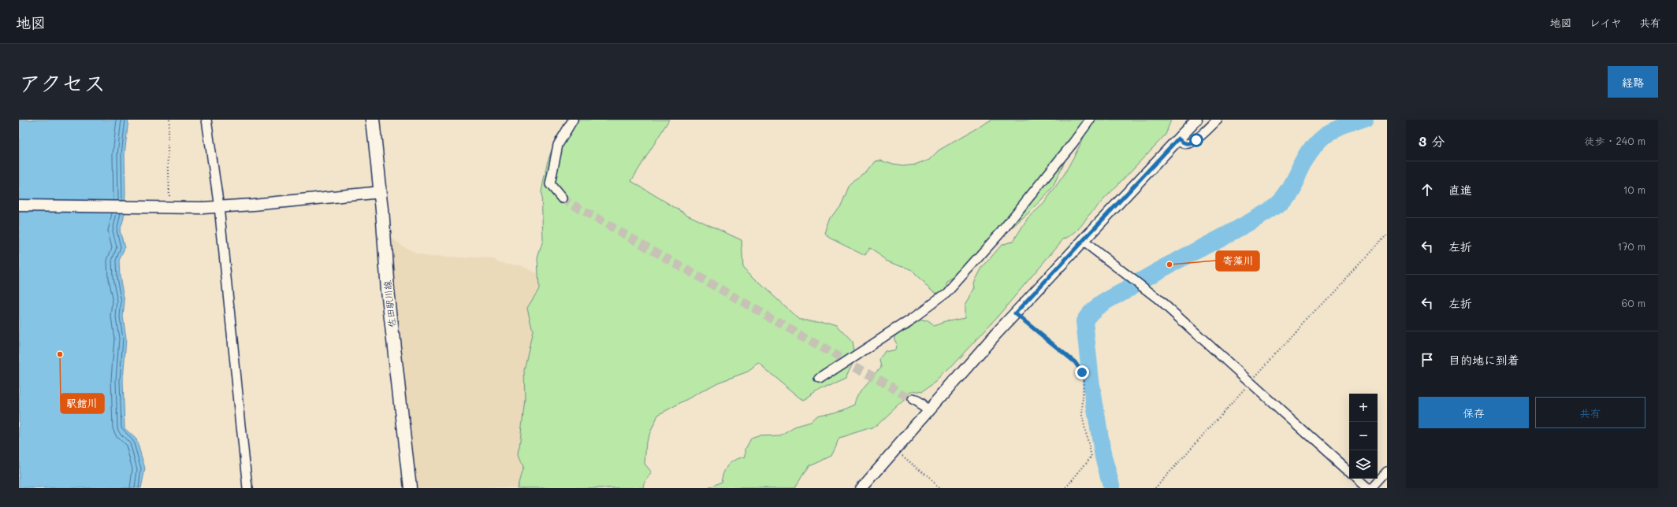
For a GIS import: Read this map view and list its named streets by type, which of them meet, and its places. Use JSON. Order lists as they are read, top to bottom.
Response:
{
  "streets": {
    "main road": ["佐田駅川線"]
  },
  "places": ["寄藻川", "駅館川"],
  "page": {
    "header": "地図",
    "nav": ["地図", "レイヤ", "共有"],
    "title": "アクセス",
    "buttons": [
      "経路",
      ["保存", "共有"]
    ],
    "heading": ["3 分", "徒歩 · 240 m"],
    "list": [
      ["直進", "10 m"],
      ["左折", "170 m"],
      ["左折", "60 m"],
      "目的地に到着"
    ],
    "map_buttons": ["+", "−"]
  }
}
